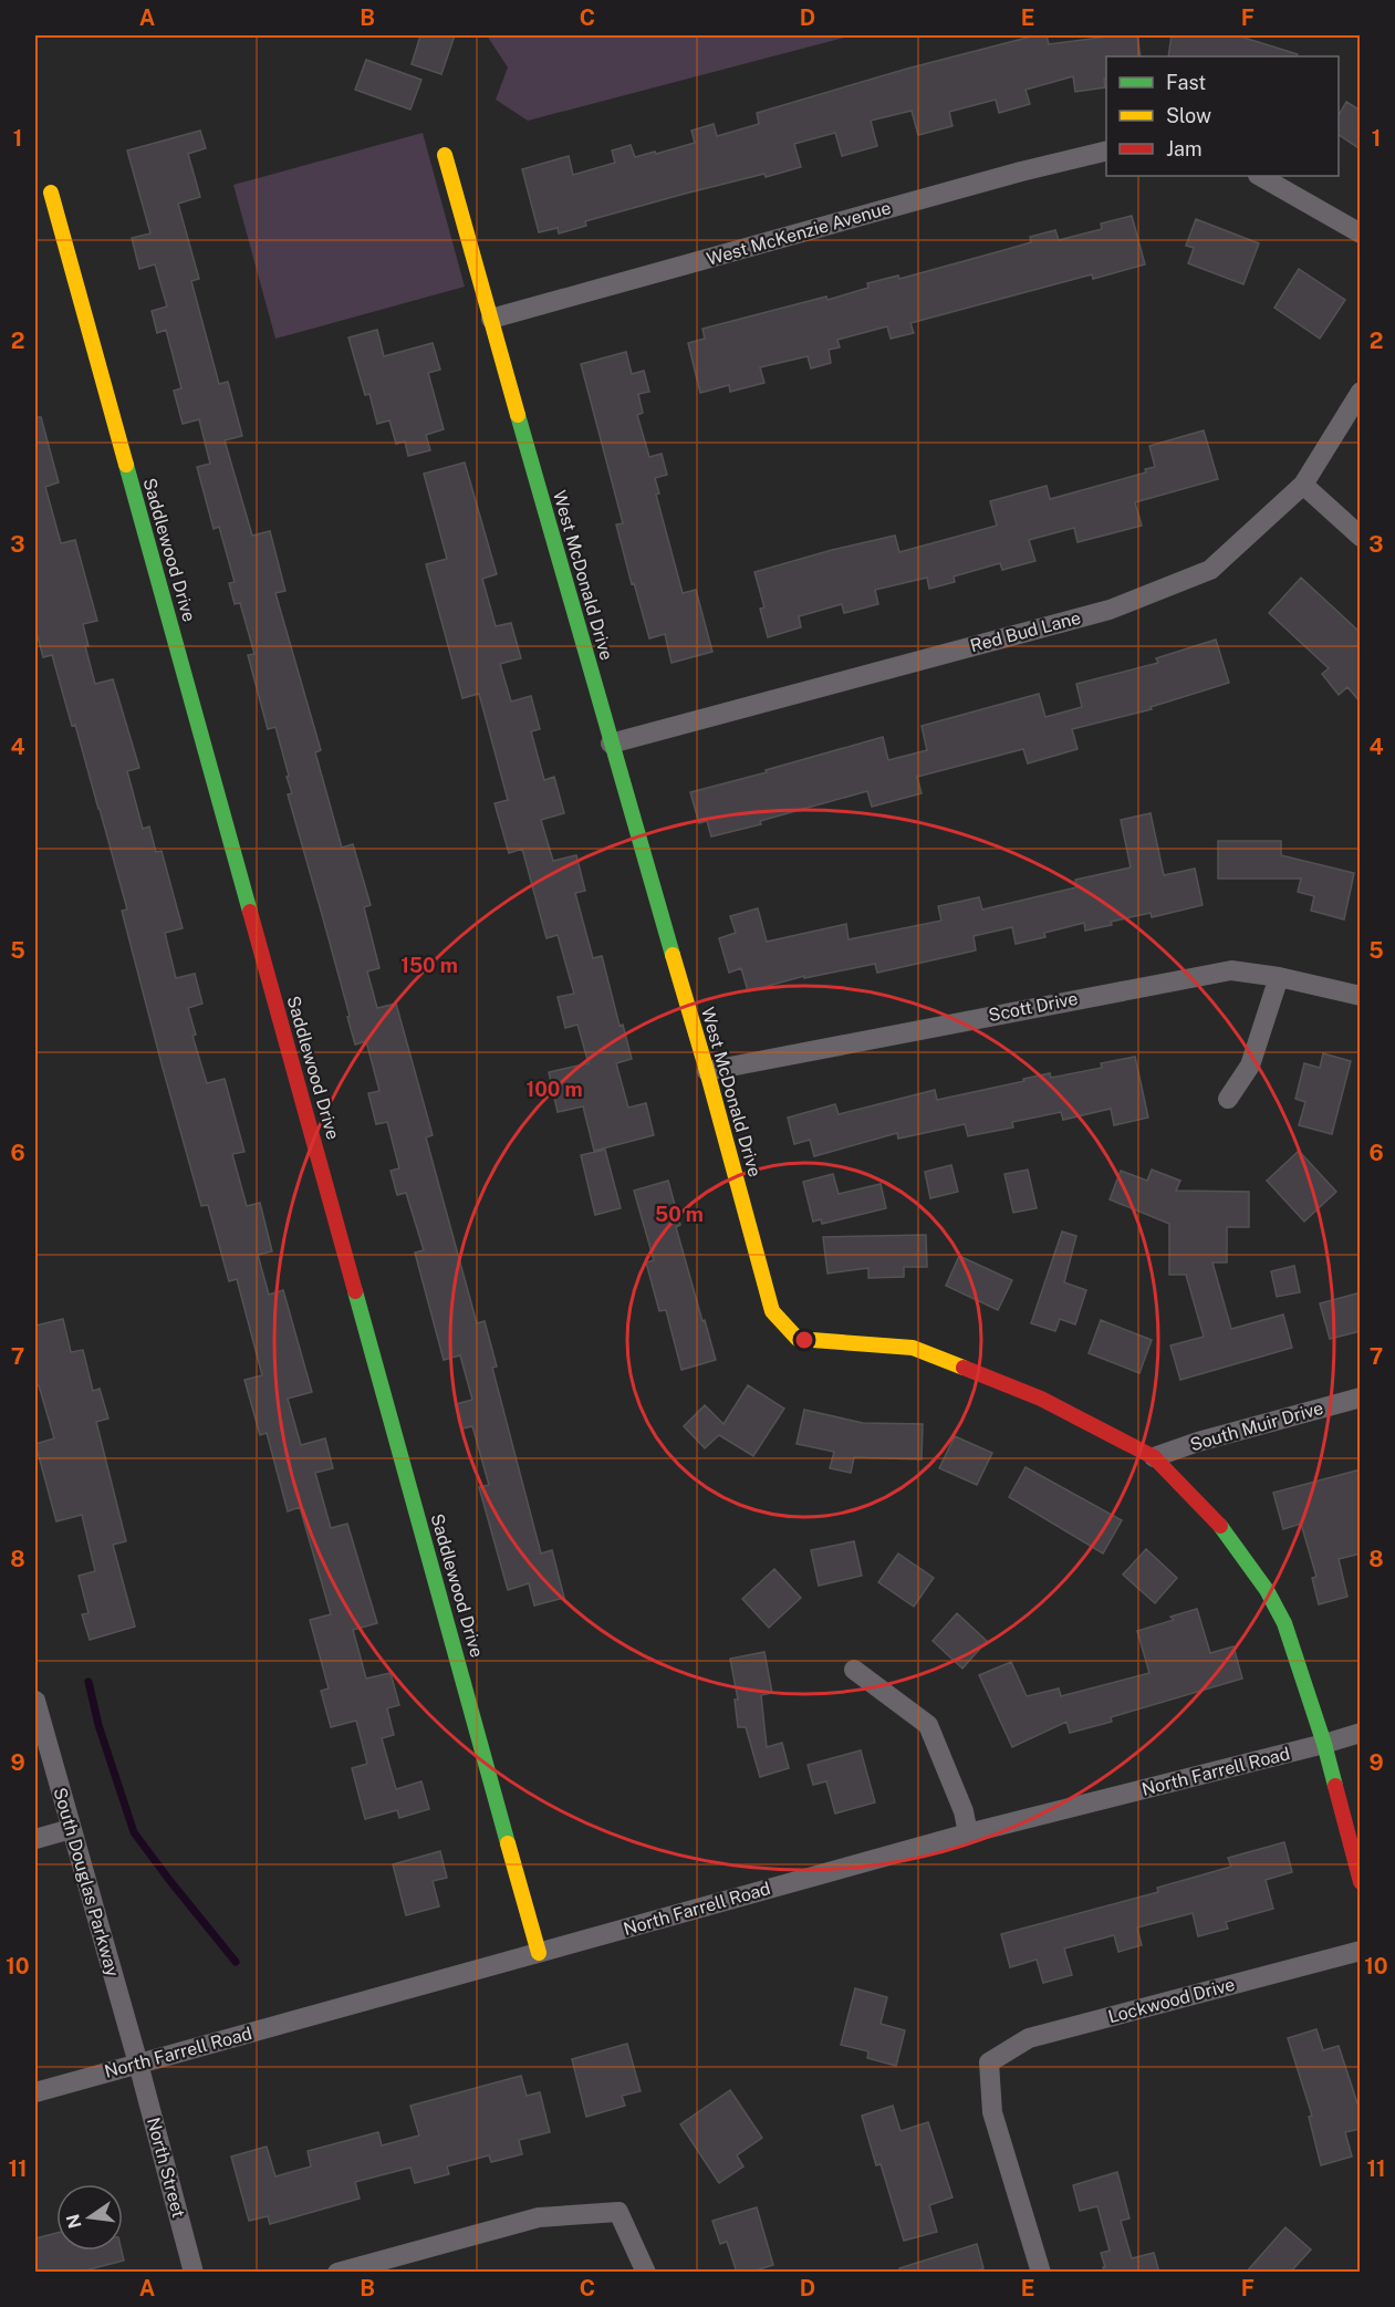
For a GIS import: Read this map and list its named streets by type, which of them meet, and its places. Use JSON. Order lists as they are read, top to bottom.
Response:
{
  "streets": {
    "street": [
      "West McKenzie Avenue",
      "Saddlewood Drive",
      "West McDonald Drive",
      "Red Bud Lane",
      "Scott Drive",
      "South Muir Drive",
      "North Farrell Road",
      "South Douglas Parkway",
      "Lockwood Drive",
      "North Street"
    ]
  },
  "crossings": [
    ["West McKenzie Avenue", "West McDonald Drive"],
    ["Saddlewood Drive", "North Farrell Road"],
    ["West McDonald Drive", "Red Bud Lane"],
    ["West McDonald Drive", "Scott Drive"],
    ["West McDonald Drive", "South Muir Drive"],
    ["West McDonald Drive", "North Farrell Road"],
    ["North Farrell Road", "South Douglas Parkway"],
    ["North Farrell Road", "North Street"],
    ["South Douglas Parkway", "North Street"]
  ],
  "legend": ["Fast", "Slow", "Jam"],
  "north": "left",
  "grid": {
    "columns": [
      "A",
      "B",
      "C",
      "D",
      "E",
      "F"
    ],
    "rows": [
      "1",
      "2",
      "3",
      "4",
      "5",
      "6",
      "7",
      "8",
      "9",
      "10",
      "11"
    ]
  },
  "rings": ["150 m", "100 m", "50 m"]
}
